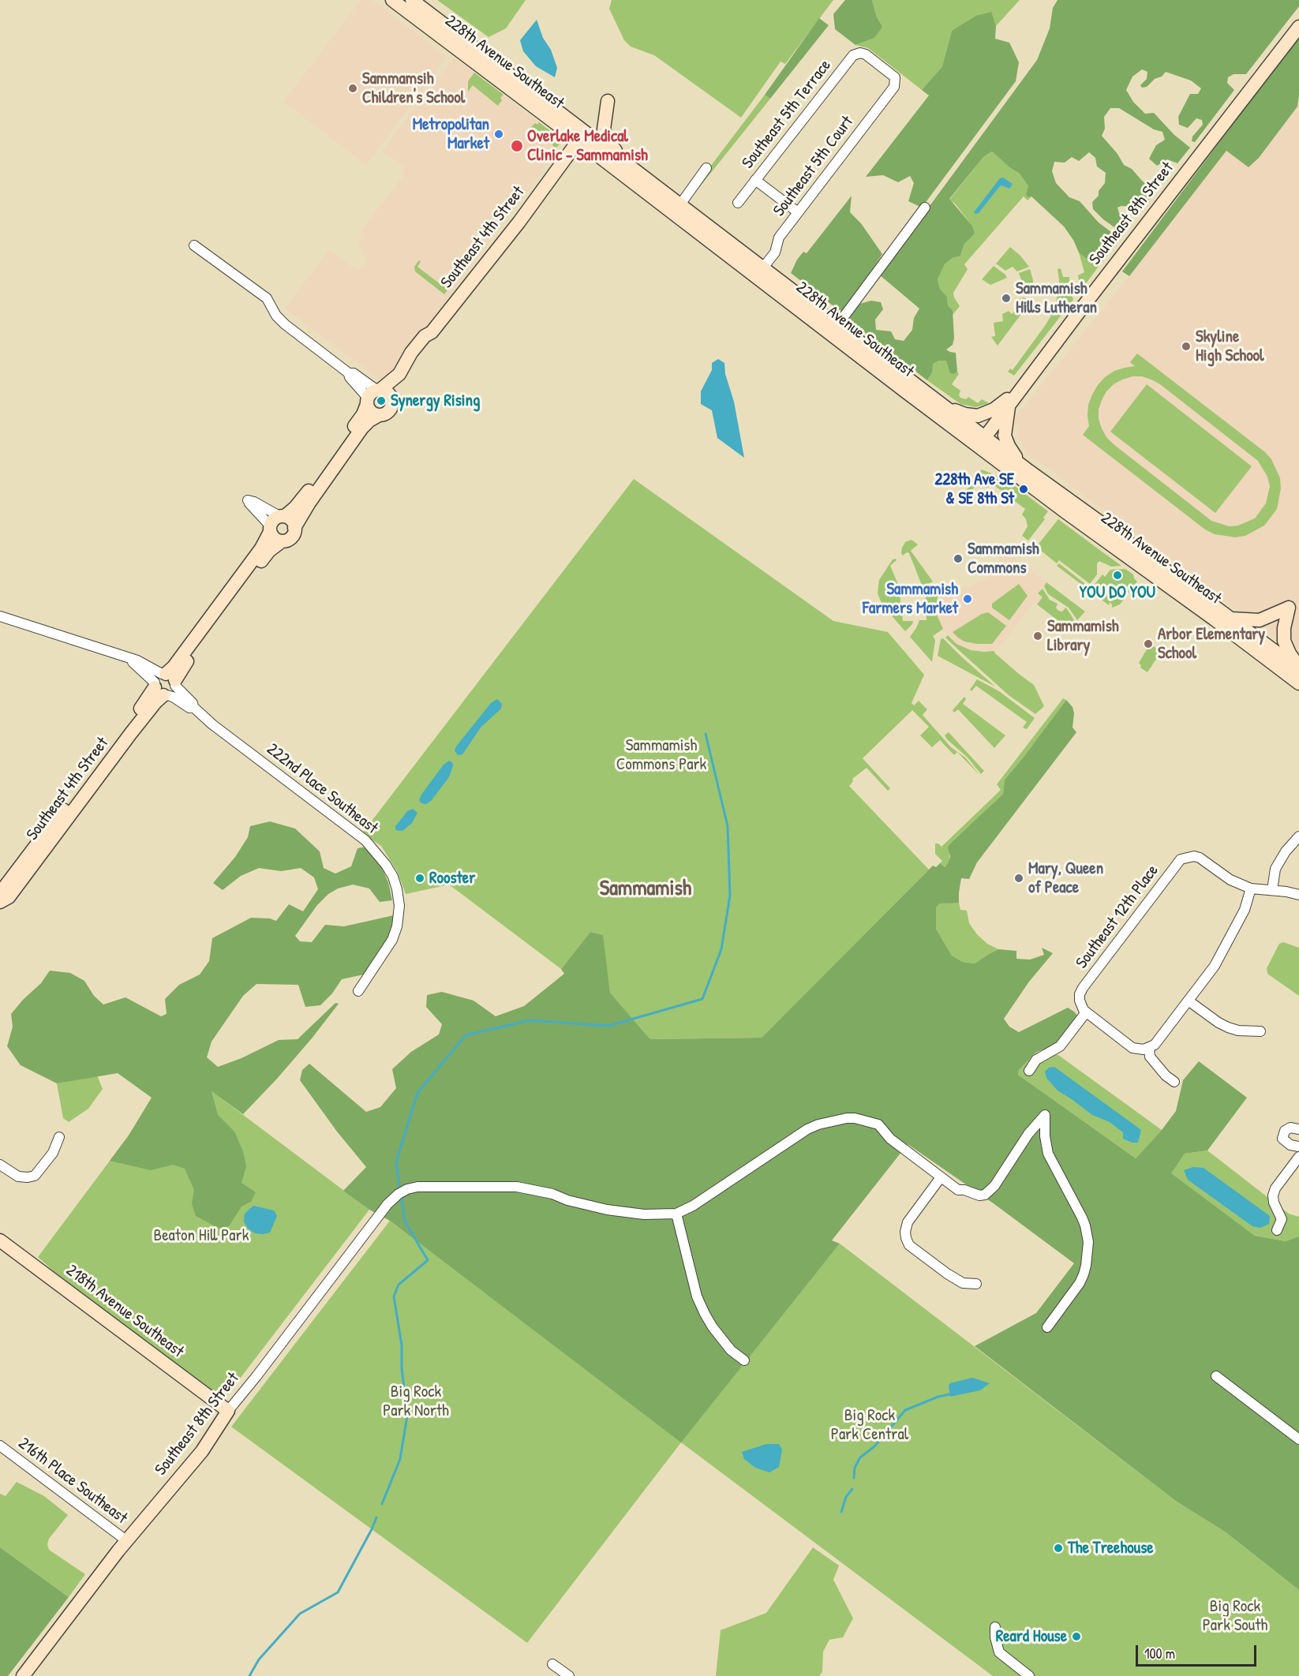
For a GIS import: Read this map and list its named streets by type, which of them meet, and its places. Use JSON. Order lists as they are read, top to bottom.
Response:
{
  "streets": {
    "street": [
      "228th Avenue Southeast",
      "Southeast 5th Terrace",
      "Southeast 5th Court",
      "Southeast 8th Street",
      "Southeast 4th Street",
      "222nd Place Southeast",
      "Southeast 12th Place",
      "218th Avenue Southeast",
      "216th Place Southeast"
    ]
  },
  "crossings": [
    ["228th Avenue Southeast", "Southeast 5th Court"],
    ["228th Avenue Southeast", "Southeast 8th Street"],
    ["228th Avenue Southeast", "Southeast 4th Street"],
    ["Southeast 5th Terrace", "Southeast 5th Court"],
    ["Southeast 8th Street", "218th Avenue Southeast"],
    ["Southeast 8th Street", "216th Place Southeast"],
    ["Southeast 4th Street", "222nd Place Southeast"]
  ],
  "districts": ["Sammamish"],
  "parks": [
    "Sammamish Commons Park",
    "Beaton Hill Park",
    "Big Rock Park North",
    "Big Rock Park Central",
    "Big Rock Park South"
  ],
  "places": [
    "Sammamsih Children's School",
    "Metropolitan Market",
    "Overlake Medical Clinic - Sammamish",
    "Sammamish Hills Lutheran",
    "Skyline High School",
    "Synergy Rising",
    "228th Ave SE & SE 8th St",
    "Sammamish Commons",
    "YOU DO YOU",
    "Sammamish Farmers Market",
    "Sammamish Library",
    "Arbor Elementary School",
    "Rooster",
    "Mary, Queen of Peace",
    "The Treehouse",
    "Reard House"
  ],
  "scale_bar": "100 m"
}
